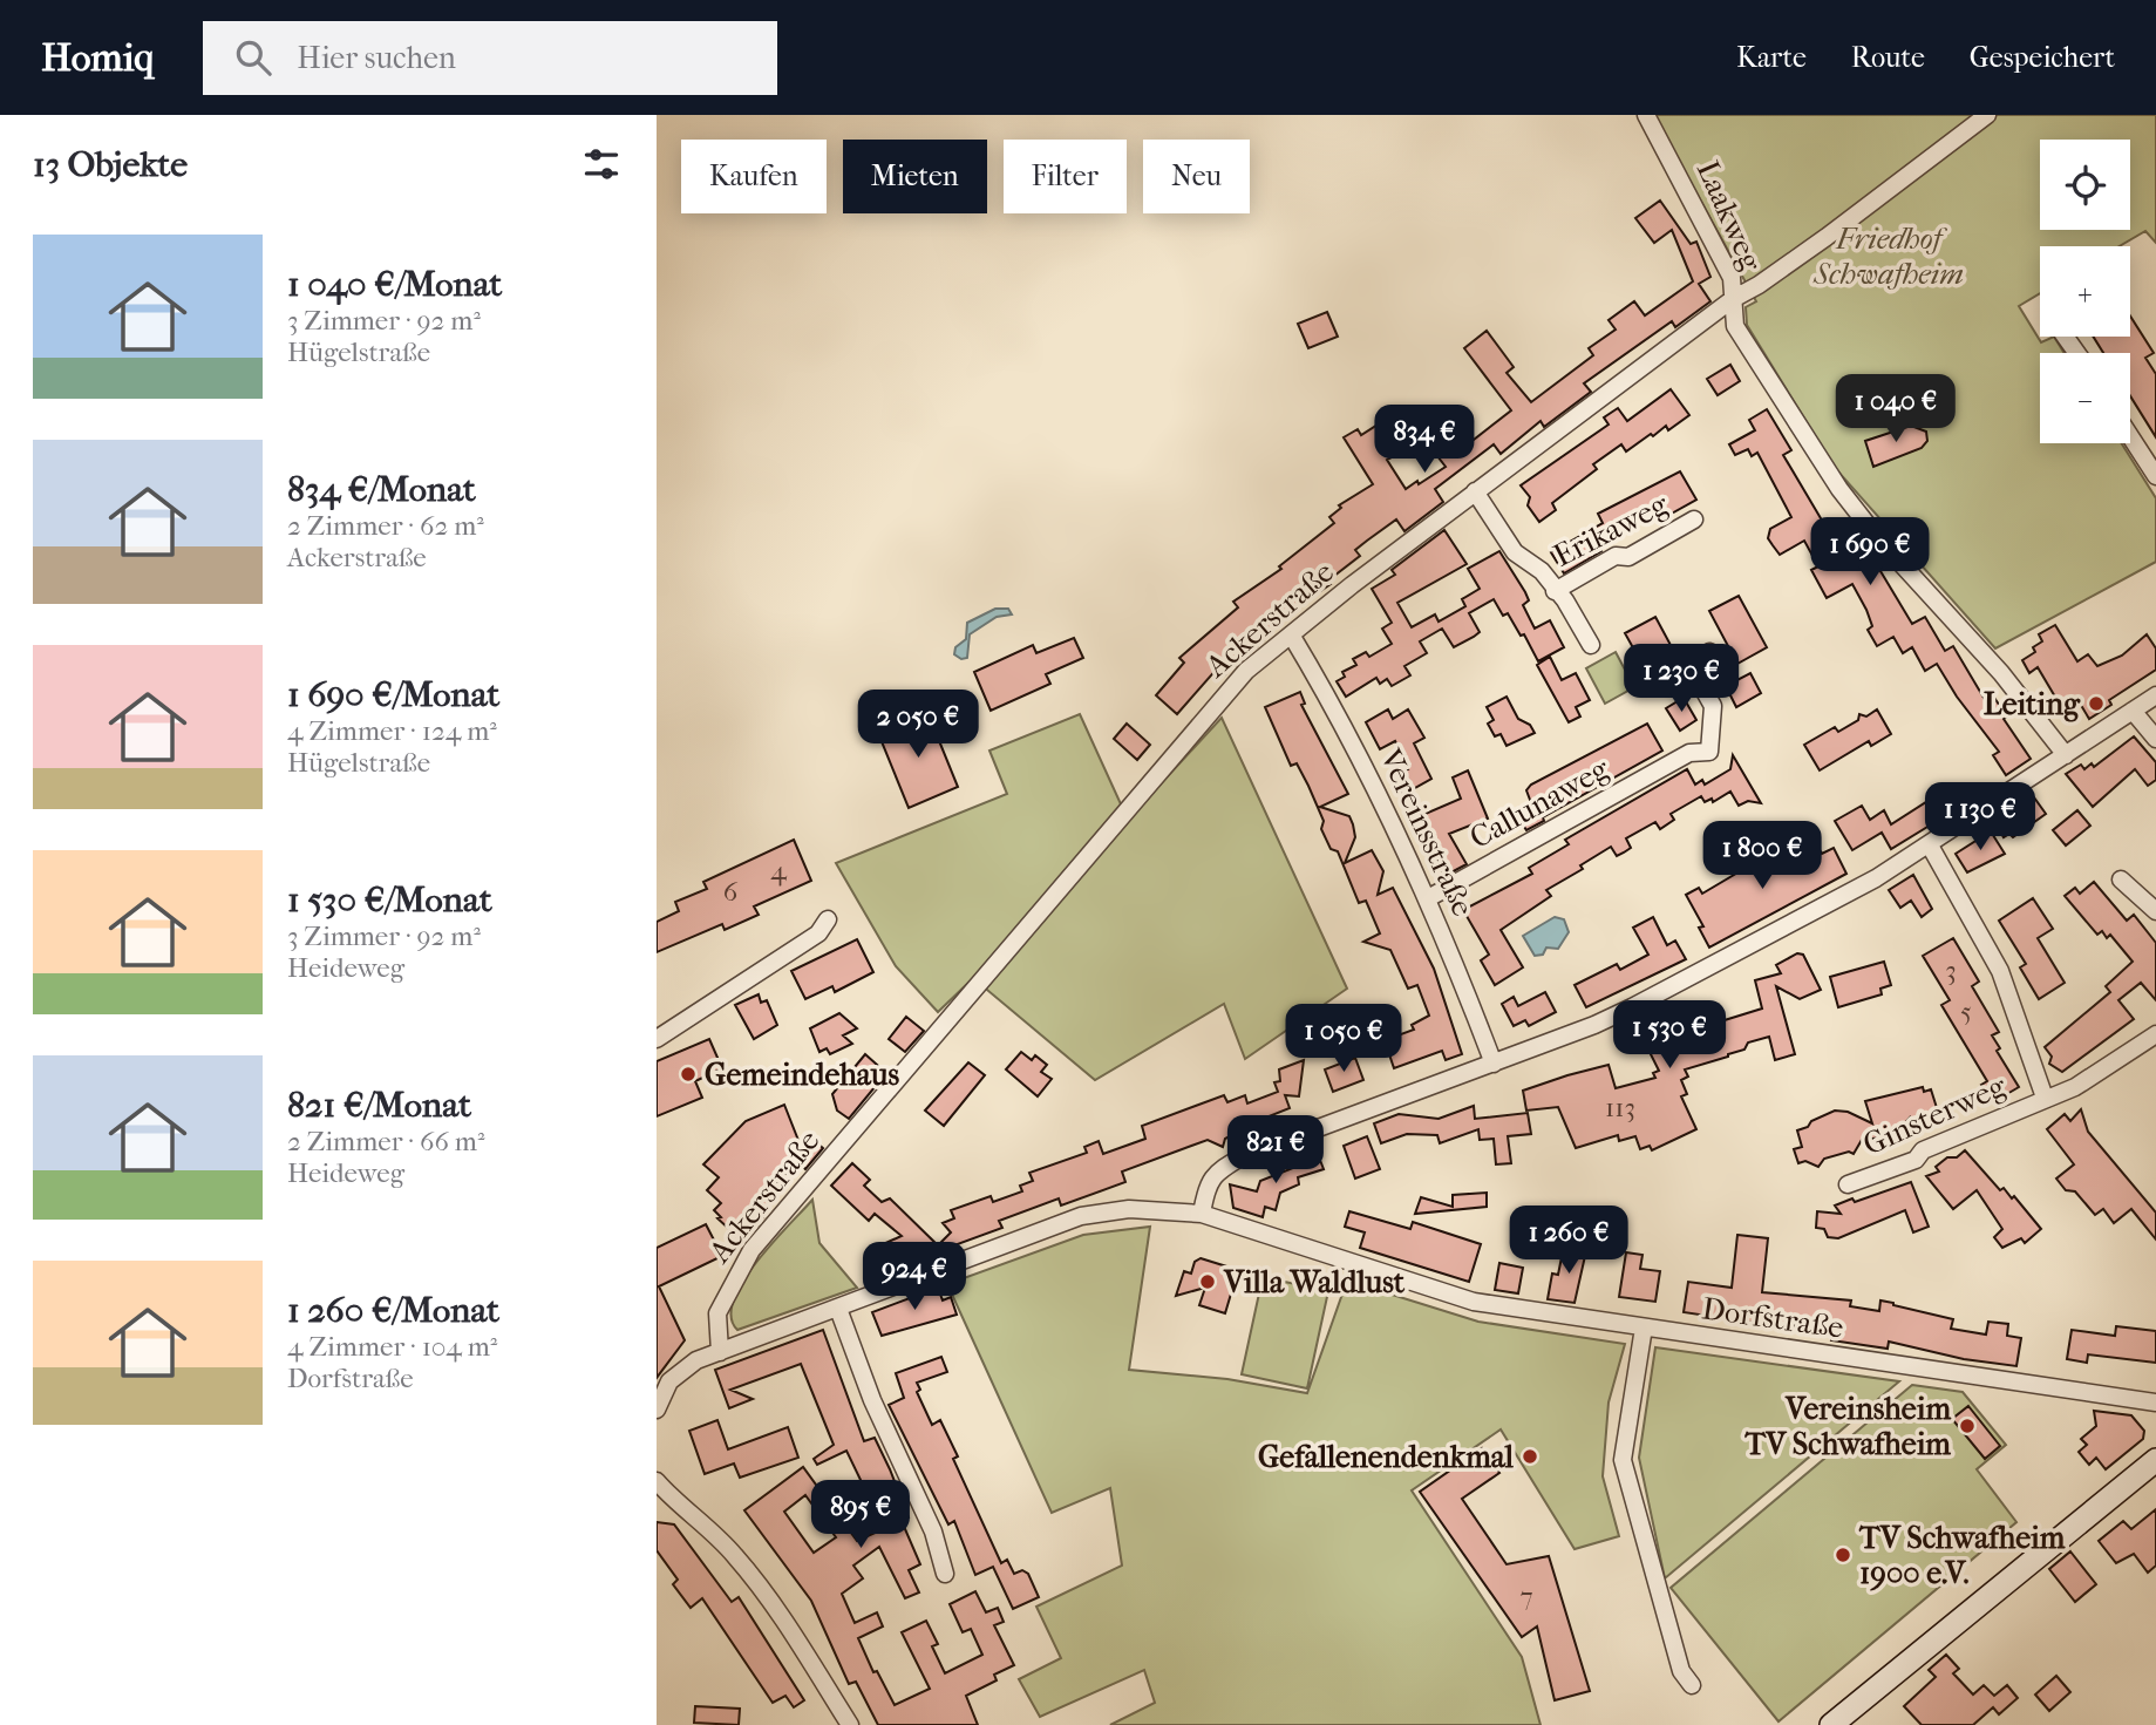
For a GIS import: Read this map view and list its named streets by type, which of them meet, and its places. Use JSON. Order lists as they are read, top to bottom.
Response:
{
  "streets": {
    "street": [
      "Laakweg",
      "Erikaweg",
      "Ackerstraße",
      "Callunaweg",
      "Vereinsstraße",
      "Ginsterweg",
      "Dorfstraße"
    ]
  },
  "crossings": [
    ["Laakweg", "Ackerstraße"],
    ["Erikaweg", "Ackerstraße"],
    ["Ackerstraße", "Vereinsstraße"],
    ["Ackerstraße", "Dorfstraße"],
    ["Callunaweg", "Vereinsstraße"]
  ],
  "parks": ["Friedhof Schwafheim"],
  "places": [
    "Leiting",
    "Gemeindehaus",
    "Villa Waldlust",
    "Vereinsheim TV Schwafheim",
    "Gefallenendenkmal",
    "TV Schwafheim 1900 e.V."
  ],
  "house_numbers": [
    "4",
    "6",
    "3",
    "5",
    "113",
    "7"
  ],
  "page": {
    "header": "Homiq",
    "search": "Hier suchen",
    "nav": ["Karte", "Route", "Gespeichert"],
    "heading": "13 Objekte",
    "map_buttons": ["+", "−"],
    "chip": [
      "Kaufen",
      "Mieten",
      "Filter",
      "Neu"
    ],
    "list": [
      {
        "name": "1 040 €/Monat",
        "note": "3 Zimmer · 92 m² · Hügelstraße"
      },
      {
        "name": "834 €/Monat",
        "note": "2 Zimmer · 62 m² · Ackerstraße"
      },
      {
        "name": "1 690 €/Monat",
        "note": "4 Zimmer · 124 m² · Hügelstraße"
      },
      {
        "name": "1 530 €/Monat",
        "note": "3 Zimmer · 92 m² · Heideweg"
      },
      {
        "name": "821 €/Monat",
        "note": "2 Zimmer · 66 m² · Heideweg"
      },
      {
        "name": "1 260 €/Monat",
        "note": "4 Zimmer · 104 m² · Dorfstraße"
      }
    ],
    "price": [
      "1 040 €",
      "834 €",
      "1 690 €",
      "1 230 €",
      "2 050 €",
      "1 130 €",
      "1 800 €",
      "1 530 €",
      "1 050 €",
      "821 €",
      "1 260 €",
      "924 €",
      "895 €"
    ]
  }
}
